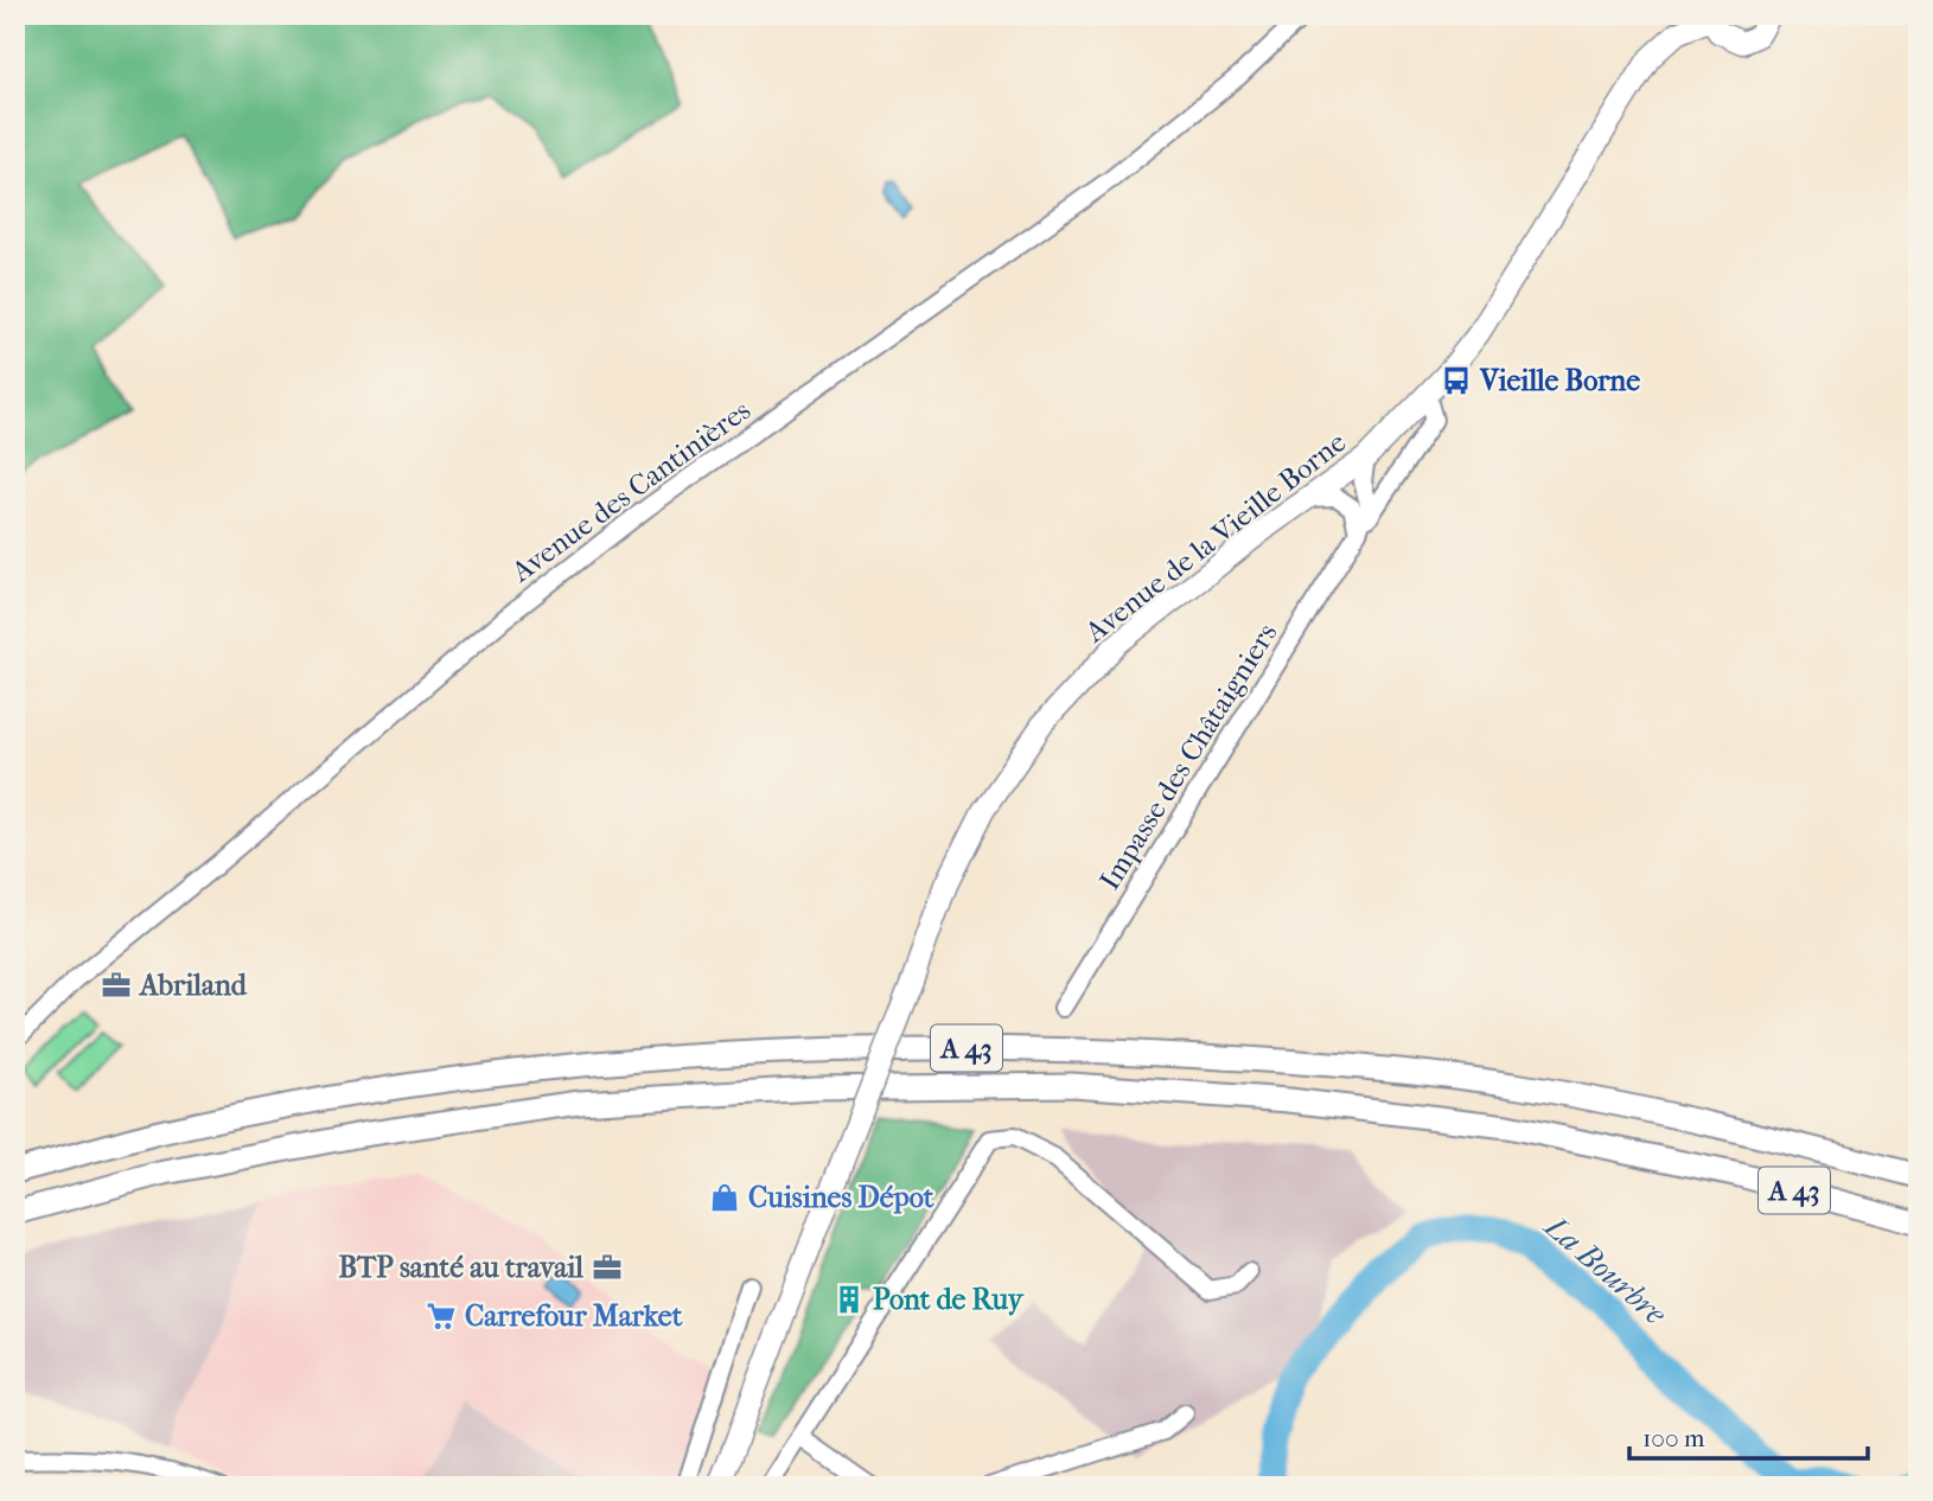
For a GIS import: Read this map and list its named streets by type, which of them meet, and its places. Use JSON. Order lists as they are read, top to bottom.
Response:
{
  "streets": {
    "highway": ["A 43"],
    "main road": ["Avenue de la Vieille Borne"],
    "street": ["Avenue des Cantinières", "Impasse des Châtaigniers"]
  },
  "crossings": [
    ["Avenue de la Vieille Borne", "Impasse des Châtaigniers"]
  ],
  "water": ["La Bourbre"],
  "places": {
    "bus stop": ["Vieille Borne"],
    "office": ["Abriland", "BTP santé au travail"],
    "shop": ["Cuisines Dépot"],
    "building": ["Pont de Ruy"],
    "supermarket": ["Carrefour Market"]
  },
  "scale_bar": "100 m"
}
